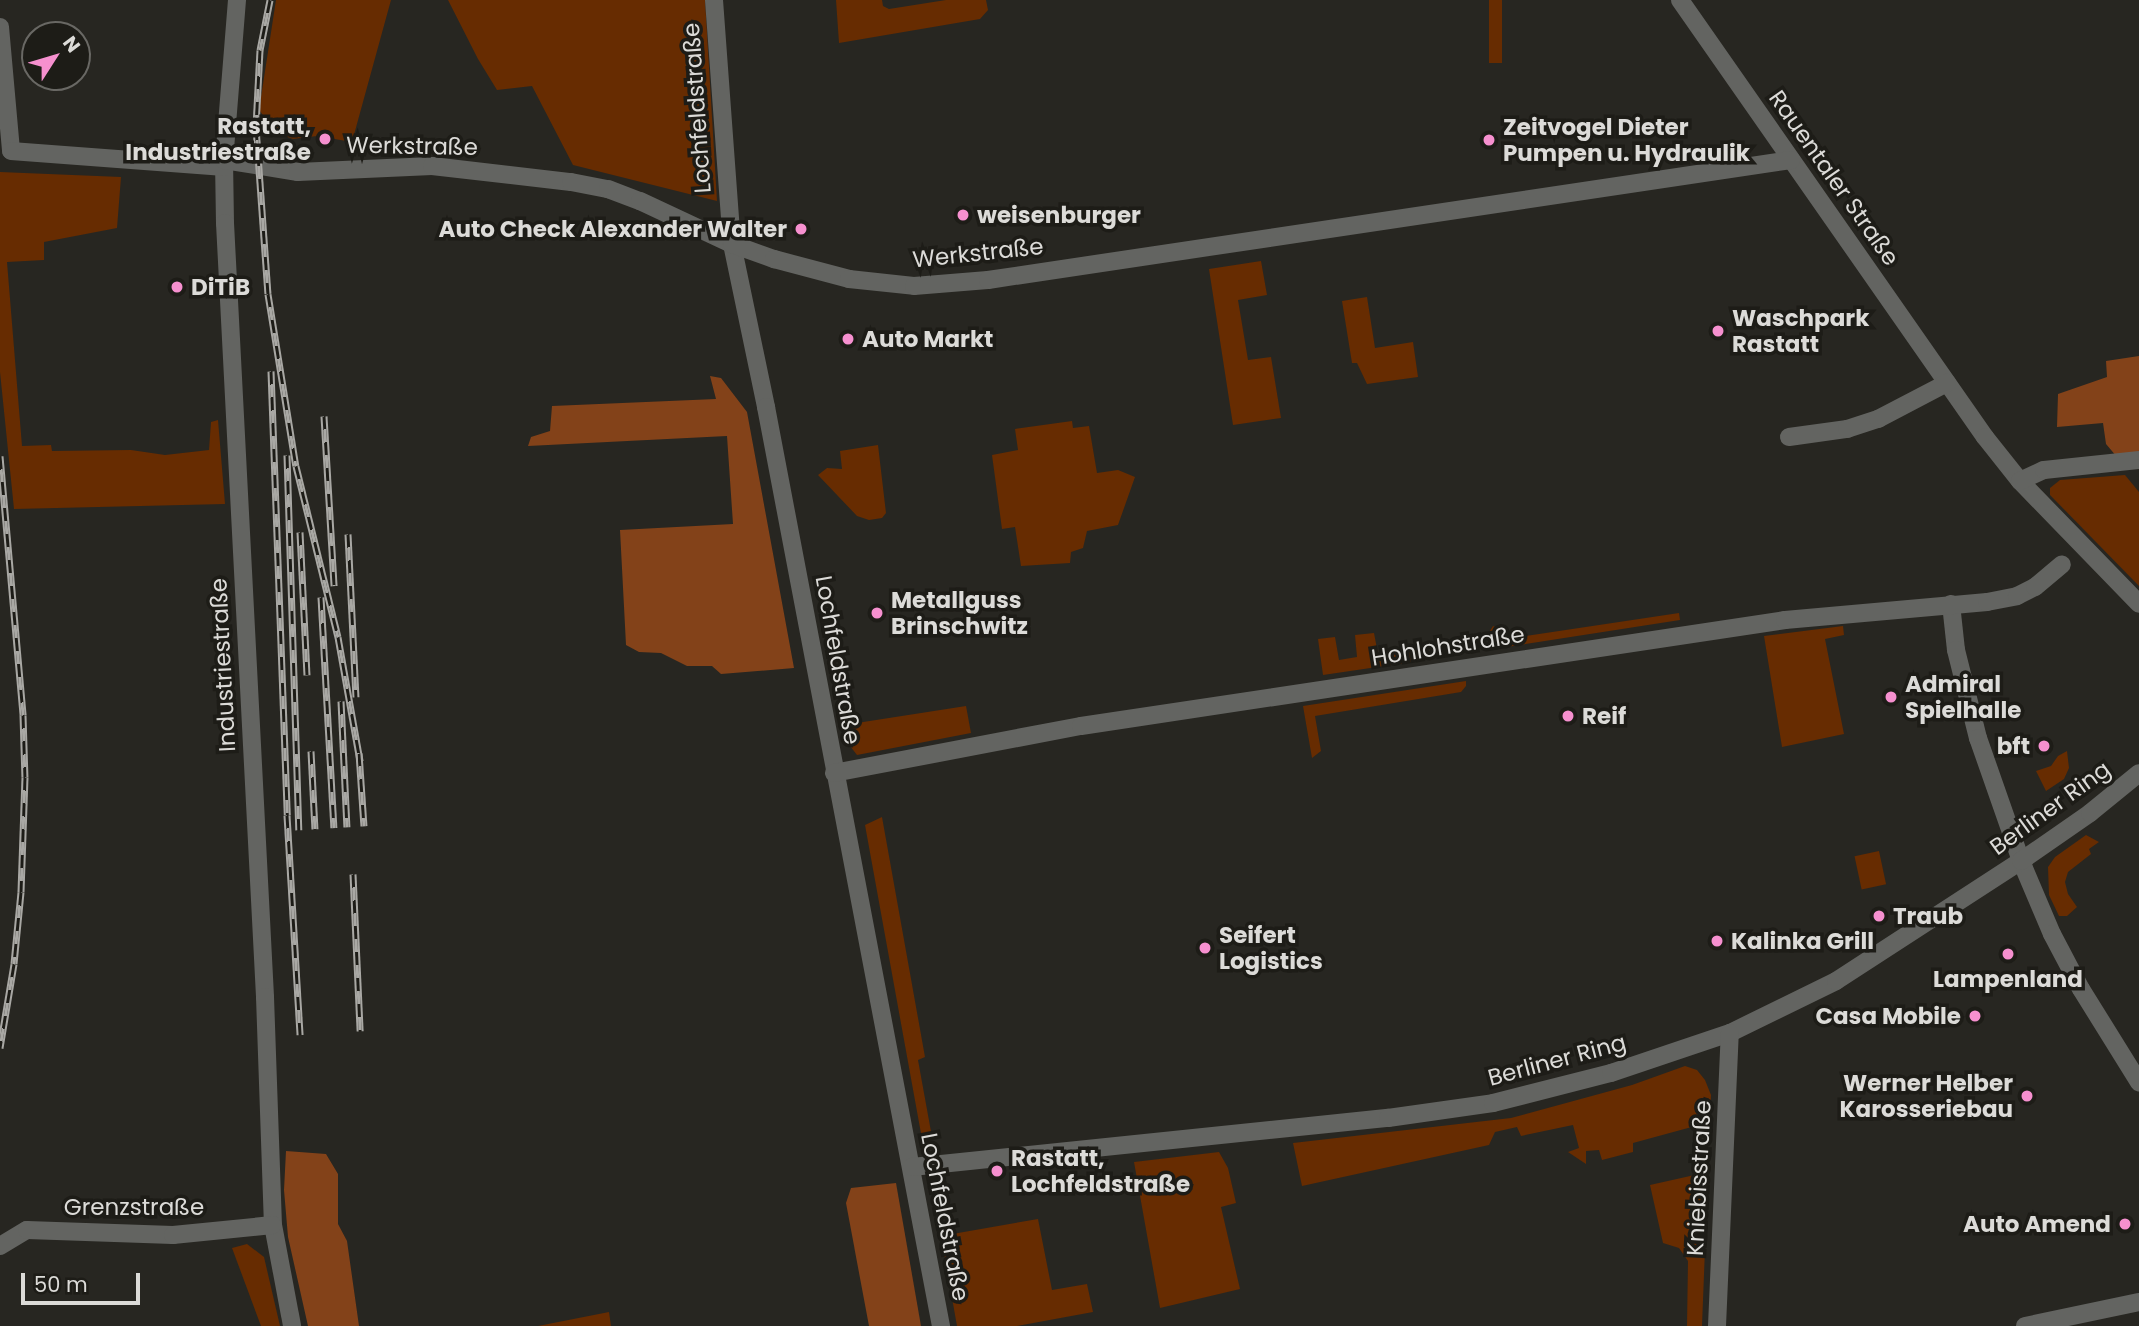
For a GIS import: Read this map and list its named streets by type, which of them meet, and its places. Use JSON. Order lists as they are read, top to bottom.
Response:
{
  "streets": {
    "street": [
      "Lochfeldstraße",
      "Werkstraße",
      "Rauentaler Straße",
      "Hohlohstraße",
      "Industriestraße",
      "Berliner Ring",
      "Kniebisstraße",
      "Grenzstraße"
    ]
  },
  "crossings": [
    ["Lochfeldstraße", "Werkstraße"],
    ["Lochfeldstraße", "Hohlohstraße"],
    ["Lochfeldstraße", "Berliner Ring"],
    ["Werkstraße", "Rauentaler Straße"],
    ["Werkstraße", "Industriestraße"],
    ["Industriestraße", "Grenzstraße"],
    ["Berliner Ring", "Kniebisstraße"]
  ],
  "places": [
    "Rastatt, Industriestraße",
    "Zeitvogel Dieter Pumpen u. Hydraulik",
    "weisenburger",
    "Auto Check Alexander Walter",
    "DiTiB",
    "Waschpark Rastatt",
    "Auto Markt",
    "Metallguss Brinschwitz",
    "Admiral Spielhalle",
    "Reif",
    "bft",
    "Traub",
    "Kalinka Grill",
    "Seifert Logistics",
    "Lampenland",
    "Casa Mobile",
    "Werner Helber Karosseriebau",
    "Rastatt, Lochfeldstraße",
    "Auto Amend"
  ],
  "scale_bar": "50 m",
  "north": "top right"
}
